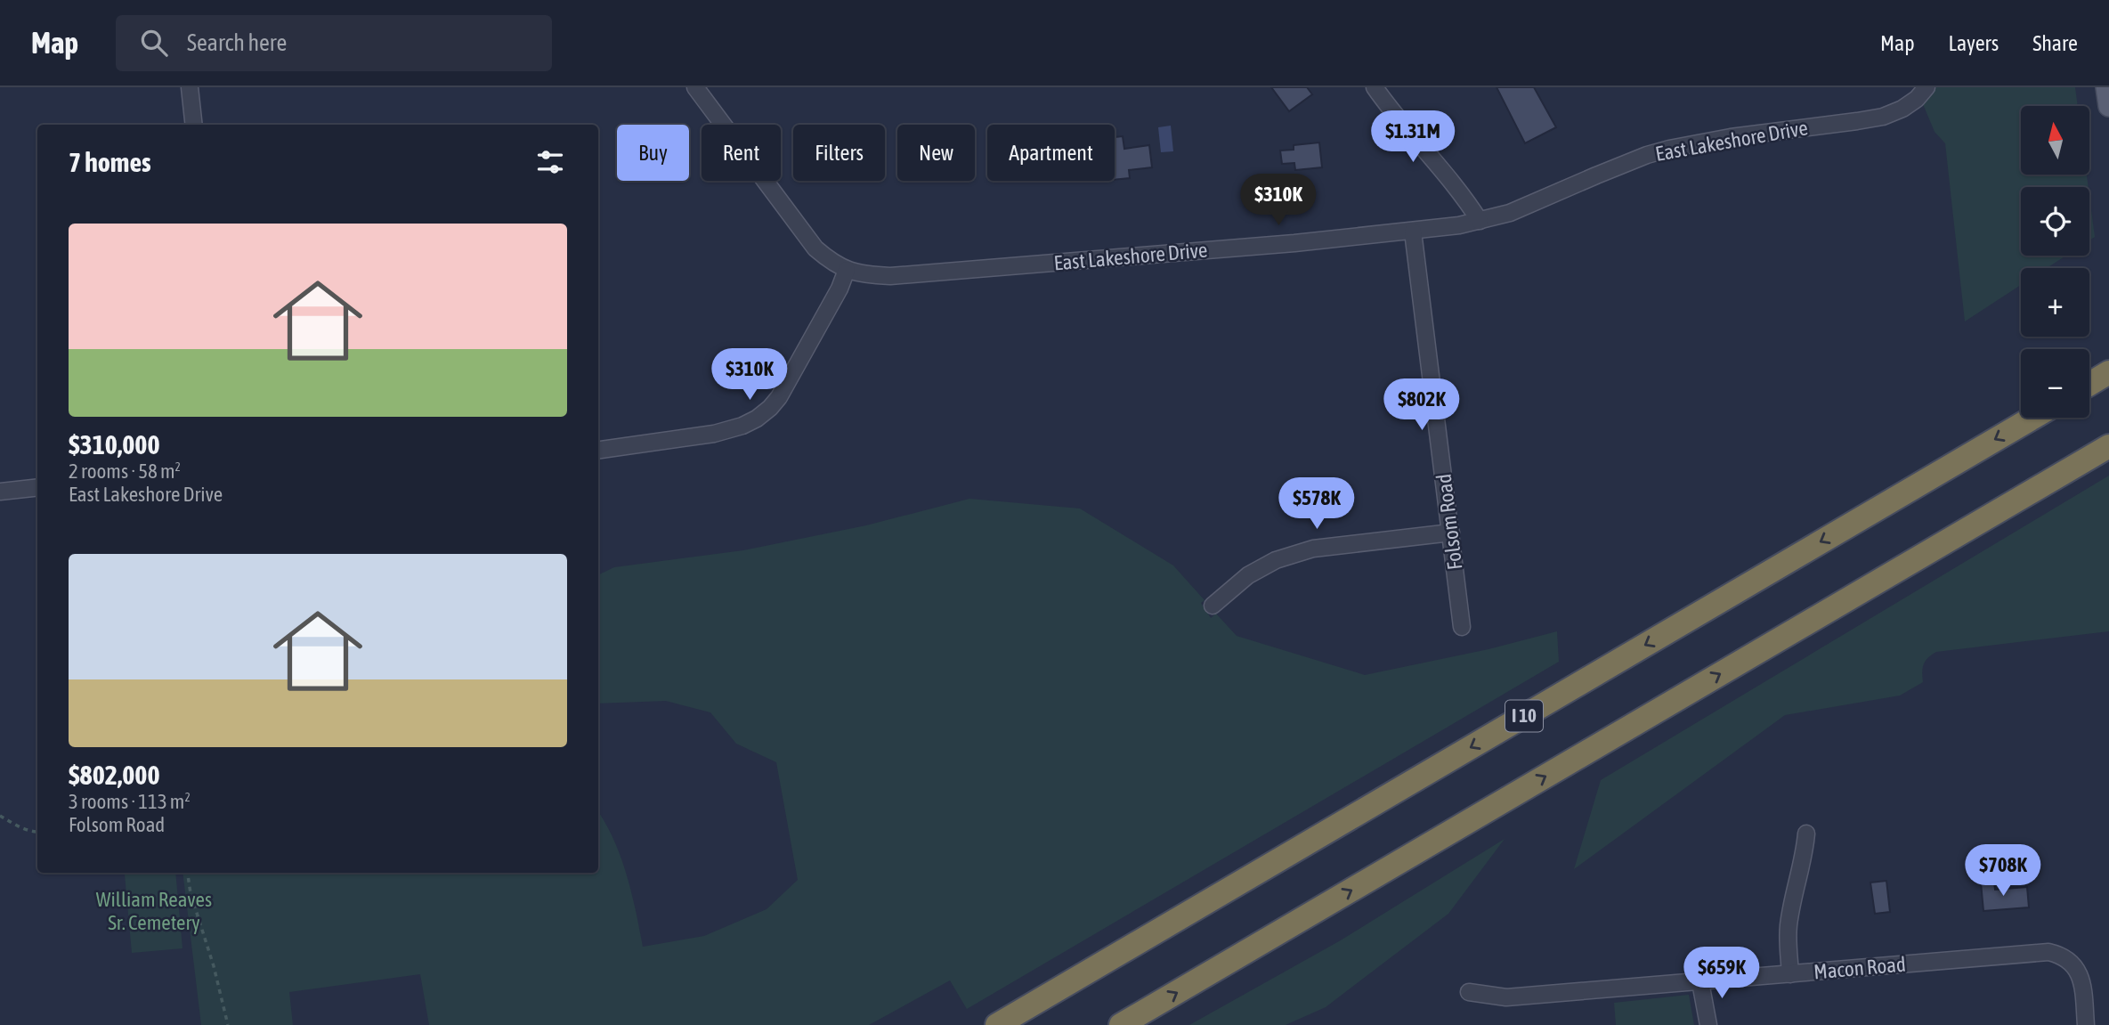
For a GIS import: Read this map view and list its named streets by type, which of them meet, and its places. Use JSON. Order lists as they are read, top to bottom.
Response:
{
  "streets": {
    "highway": ["I 10"],
    "street": ["East Lakeshore Drive", "Folsom Road", "Macon Road"]
  },
  "crossings": [
    ["East Lakeshore Drive", "Folsom Road"]
  ],
  "parks": ["William Reaves Sr. Cemetery"],
  "north": "top",
  "page": {
    "header": "Map",
    "search": "Search here",
    "nav": ["Map", "Layers", "Share"],
    "map_buttons": ["+", "−"],
    "price": [
      "$1.31M",
      "$310K",
      "$310K",
      "$802K",
      "$578K",
      "$708K",
      "$659K"
    ],
    "chip": [
      "Buy",
      "Rent",
      "Filters",
      "New",
      "Apartment"
    ],
    "heading": "7 homes",
    "list": [
      {
        "name": "$310,000",
        "note": "2 rooms · 58 m² · East Lakeshore Drive"
      },
      {
        "name": "$802,000",
        "note": "3 rooms · 113 m² · Folsom Road"
      }
    ]
  }
}
